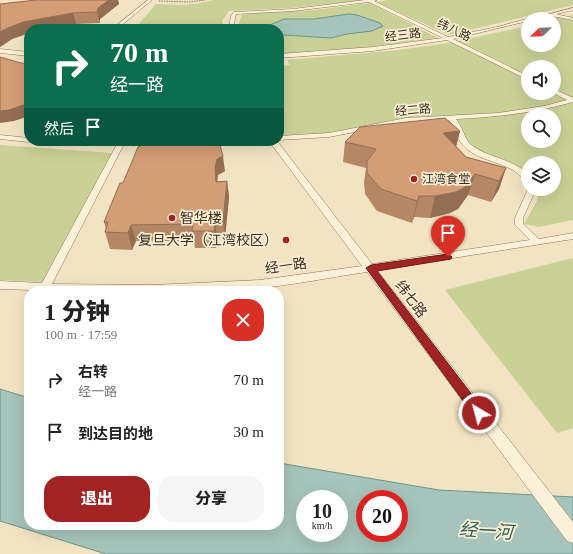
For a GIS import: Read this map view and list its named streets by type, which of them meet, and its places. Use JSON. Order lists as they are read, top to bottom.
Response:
{
  "streets": {
    "lane": [
      "纬八路",
      "经三路",
      "经二路",
      "经一路",
      "纬七路"
    ]
  },
  "crossings": [
    ["纬八路", "经三路"],
    ["经一路", "纬七路"]
  ],
  "water": ["经一河"],
  "places": ["江湾食堂", "智华楼", "复旦大学（江湾校区）"],
  "north": "bottom left",
  "page": {
    "turn": ["70 m", "经一路"],
    "then": "然后",
    "heading": ["1 分钟", "100 m · 17:59"],
    "list": [
      {
        "name": "右转",
        "note": "经一路",
        "value": "70 m"
      },
      {
        "name": "到达目的地",
        "value": "30 m"
      }
    ],
    "buttons": ["退出", "分享"],
    "speed": "10 km/h",
    "limit": "20"
  }
}
